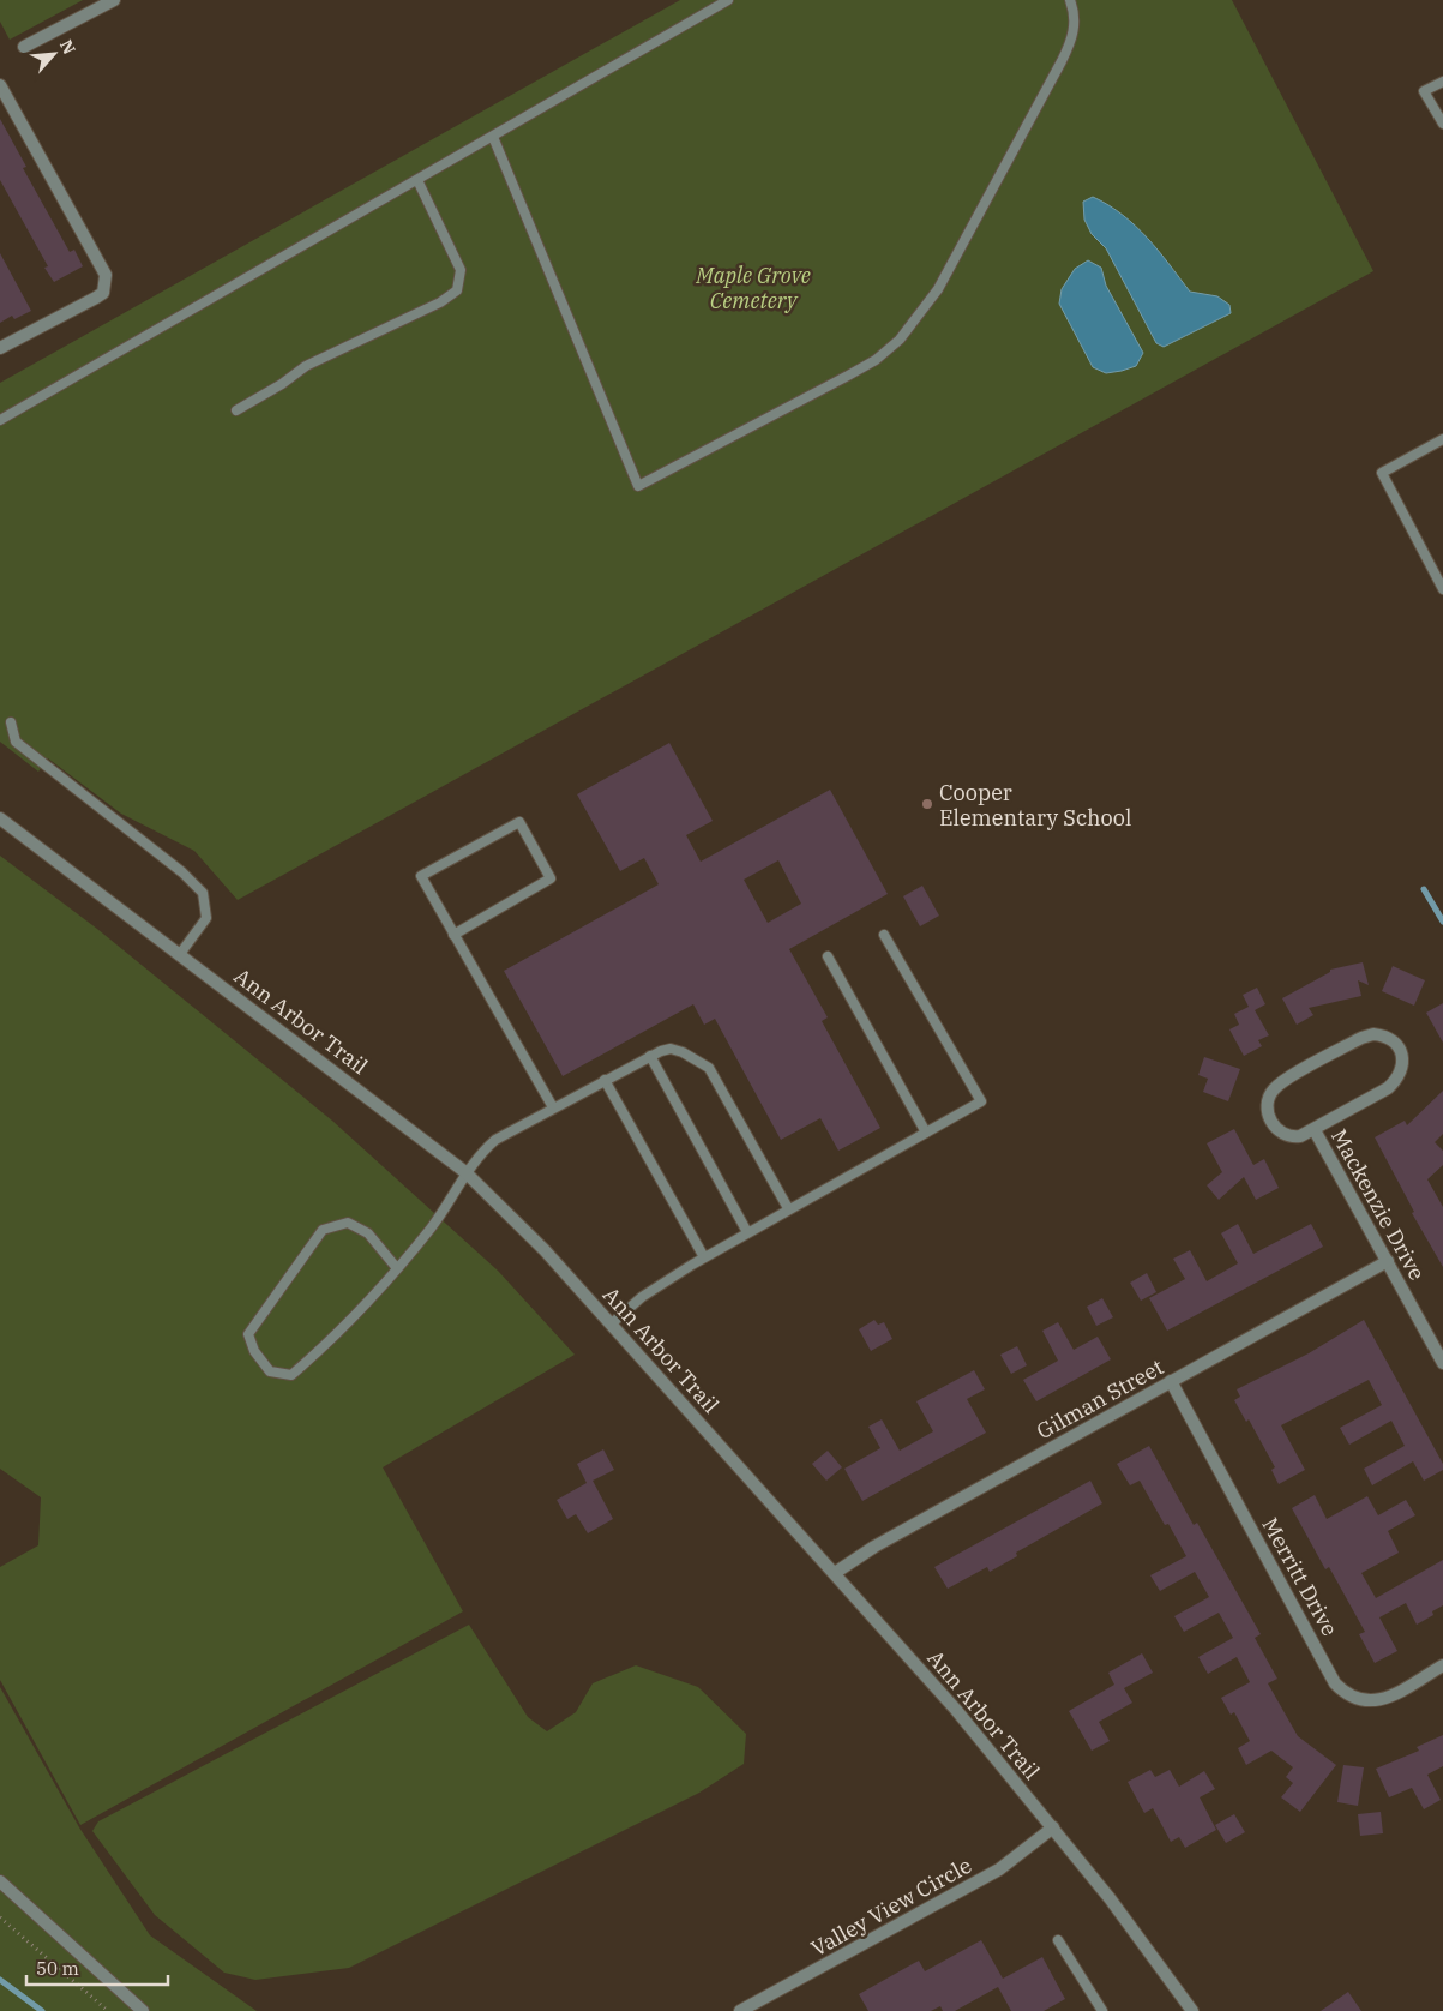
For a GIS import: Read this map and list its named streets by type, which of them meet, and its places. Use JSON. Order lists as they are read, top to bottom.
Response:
{
  "streets": {
    "street": [
      "Ann Arbor Trail",
      "Mackenzie Drive",
      "Gilman Street",
      "Merritt Drive",
      "Valley View Circle"
    ]
  },
  "crossings": [
    ["Ann Arbor Trail", "Gilman Street"],
    ["Ann Arbor Trail", "Valley View Circle"],
    ["Mackenzie Drive", "Gilman Street"],
    ["Gilman Street", "Merritt Drive"]
  ],
  "parks": ["Maple Grove Cemetery"],
  "places": ["Cooper Elementary School"],
  "scale_bar": "50 m",
  "north": "top right"
}
